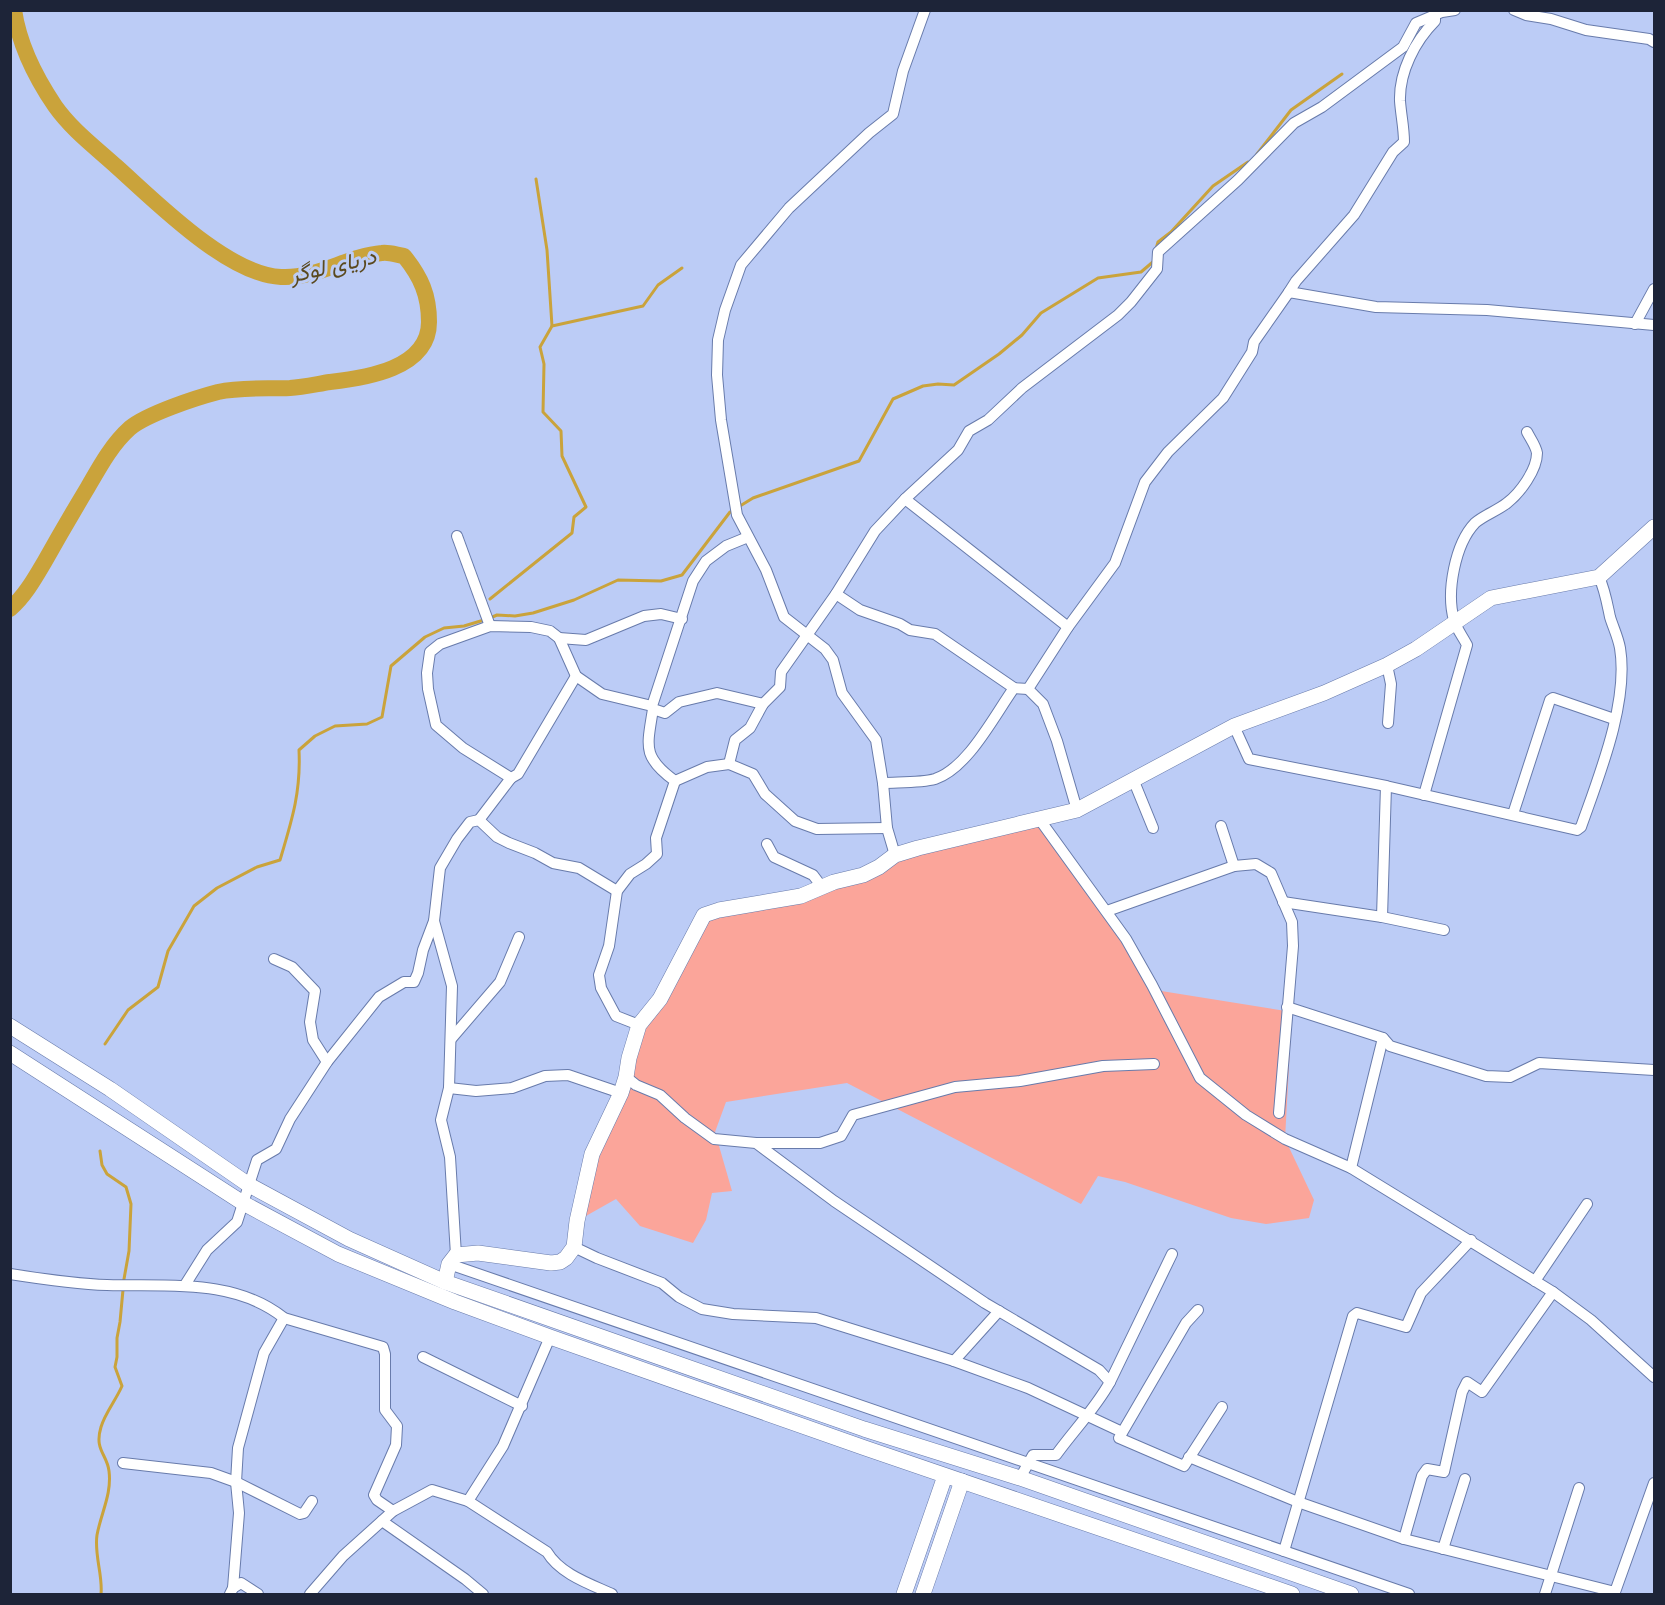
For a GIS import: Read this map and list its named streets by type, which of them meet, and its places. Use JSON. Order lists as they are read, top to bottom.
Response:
{
  "water": ["دریای لوگر"]
}
